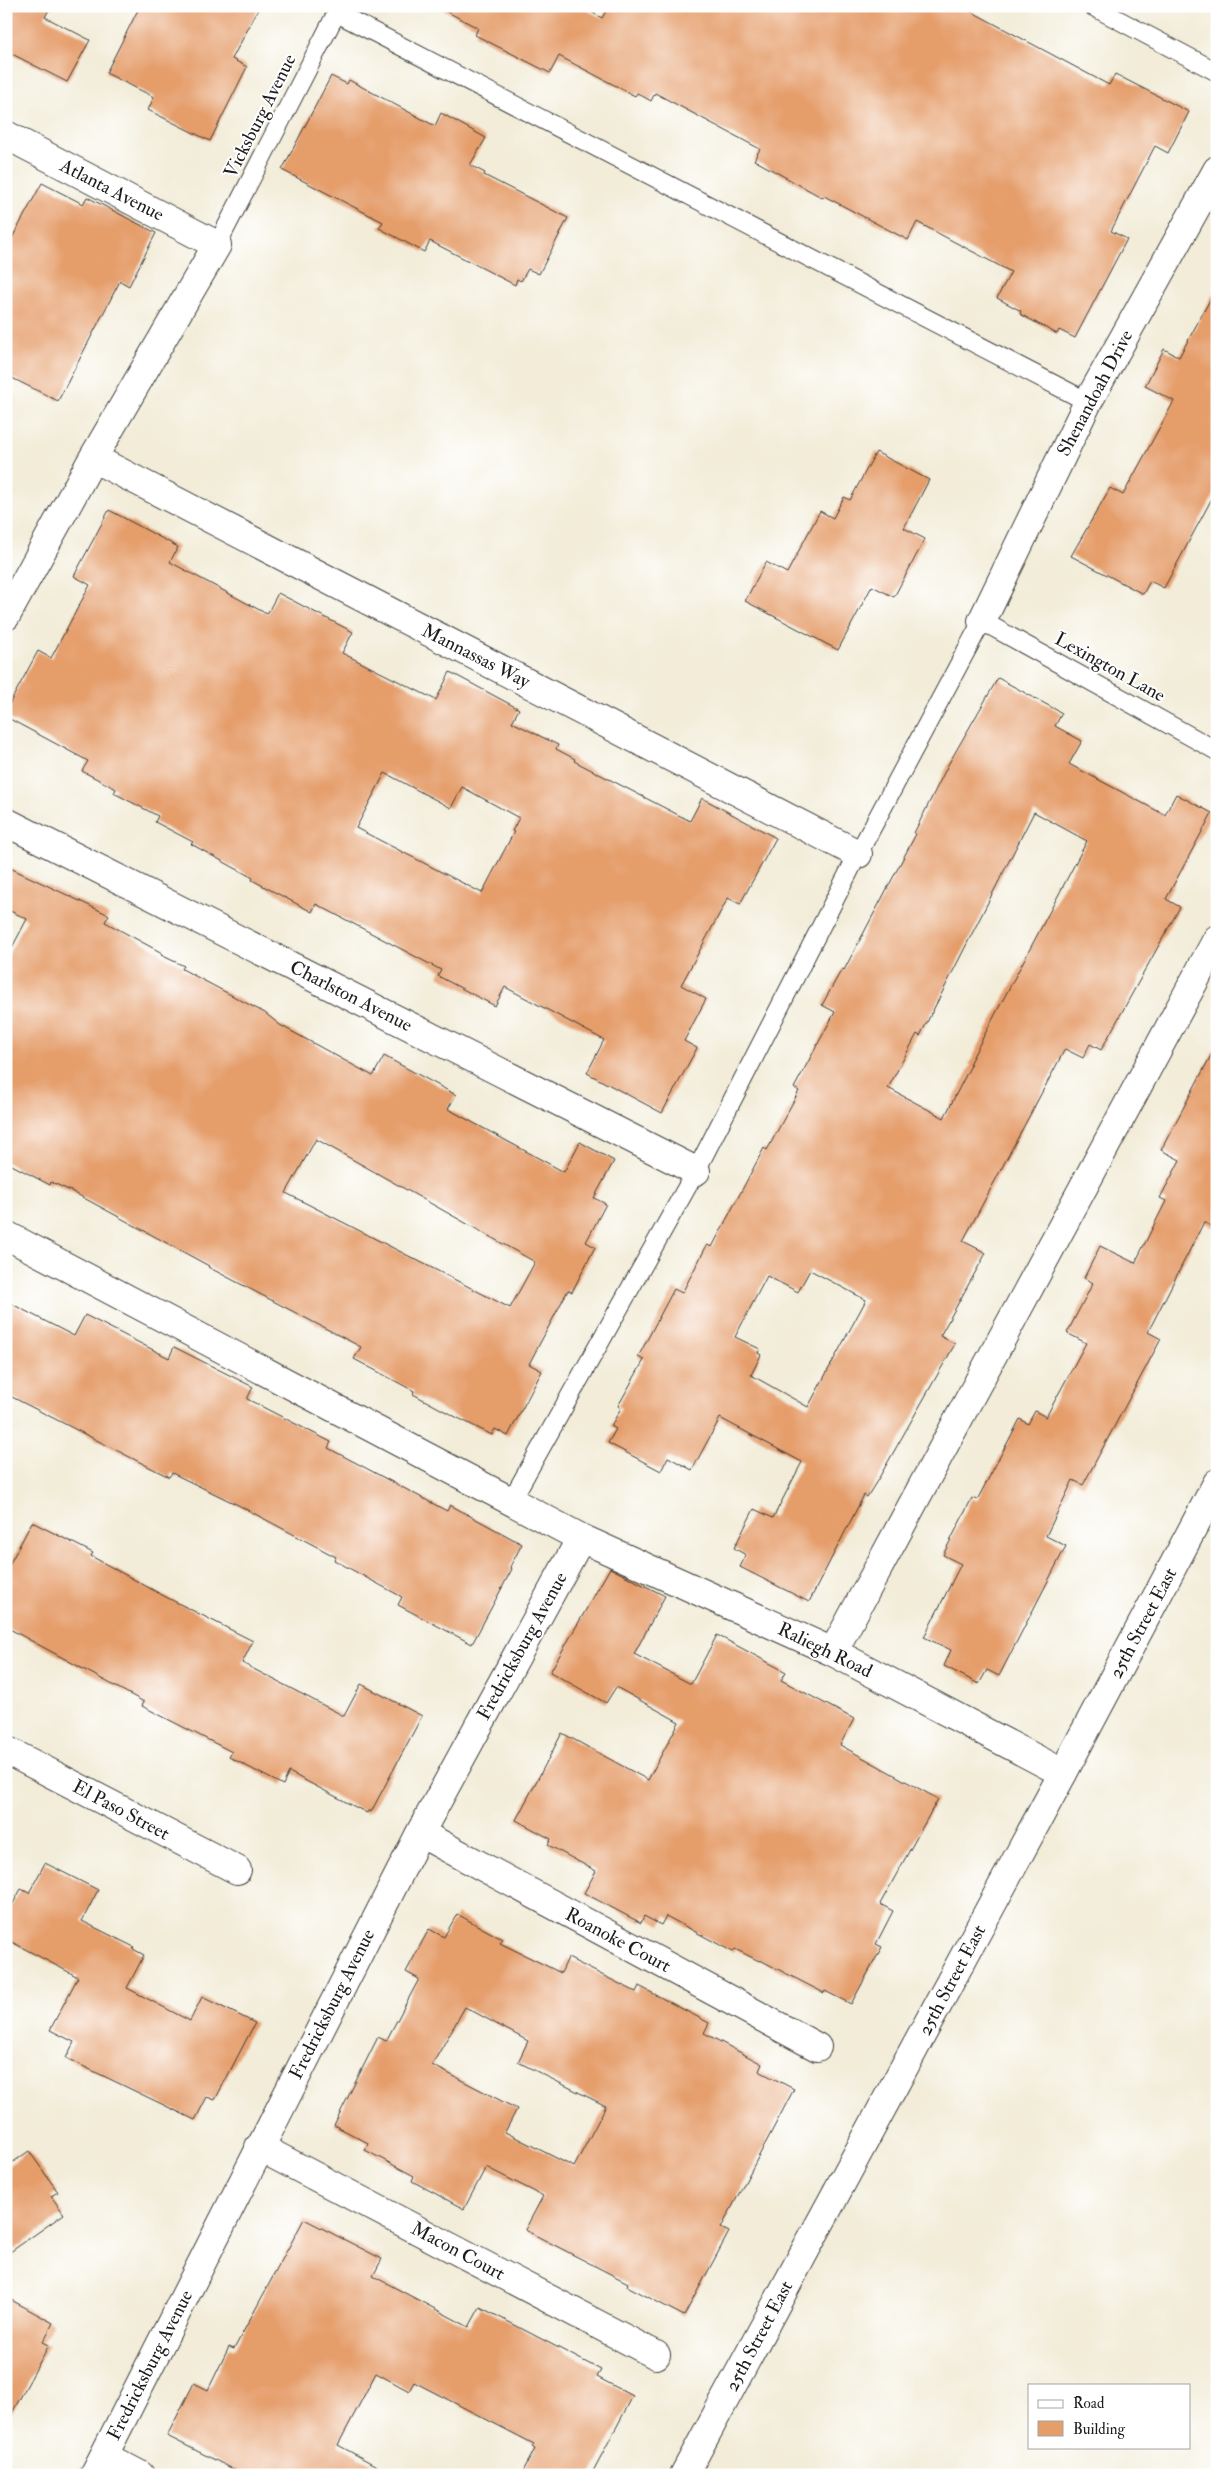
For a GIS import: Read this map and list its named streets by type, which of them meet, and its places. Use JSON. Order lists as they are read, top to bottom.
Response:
{
  "streets": {
    "street": [
      "Atlanta Avenue",
      "Shenandoah Drive",
      "Mannassas Way",
      "Charlston Avenue",
      "25th Street East",
      "Fredricksburg Avenue",
      "Raliegh Road",
      "El Paso Street",
      "Roanoke Court",
      "Macon Court"
    ],
    "lane": ["Vicksburg Avenue", "Lexington Lane"]
  },
  "crossings": [
    ["Vicksburg Avenue", "Atlanta Avenue"],
    ["Shenandoah Drive", "Lexington Lane"],
    ["25th Street East", "Raliegh Road"],
    ["Fredricksburg Avenue", "Raliegh Road"],
    ["Fredricksburg Avenue", "Roanoke Court"],
    ["Fredricksburg Avenue", "Macon Court"]
  ],
  "legend": ["Road", "Building"]
}
